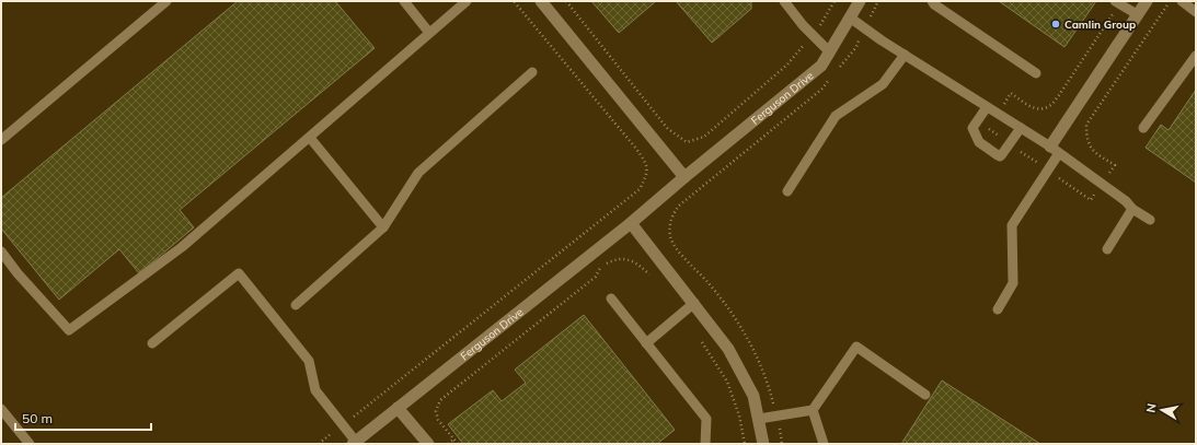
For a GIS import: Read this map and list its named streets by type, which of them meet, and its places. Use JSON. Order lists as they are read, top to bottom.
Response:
{
  "streets": {
    "street": ["Ferguson Drive"]
  },
  "places": ["Camlin Group"],
  "scale_bar": "50 m",
  "north": "left"
}
